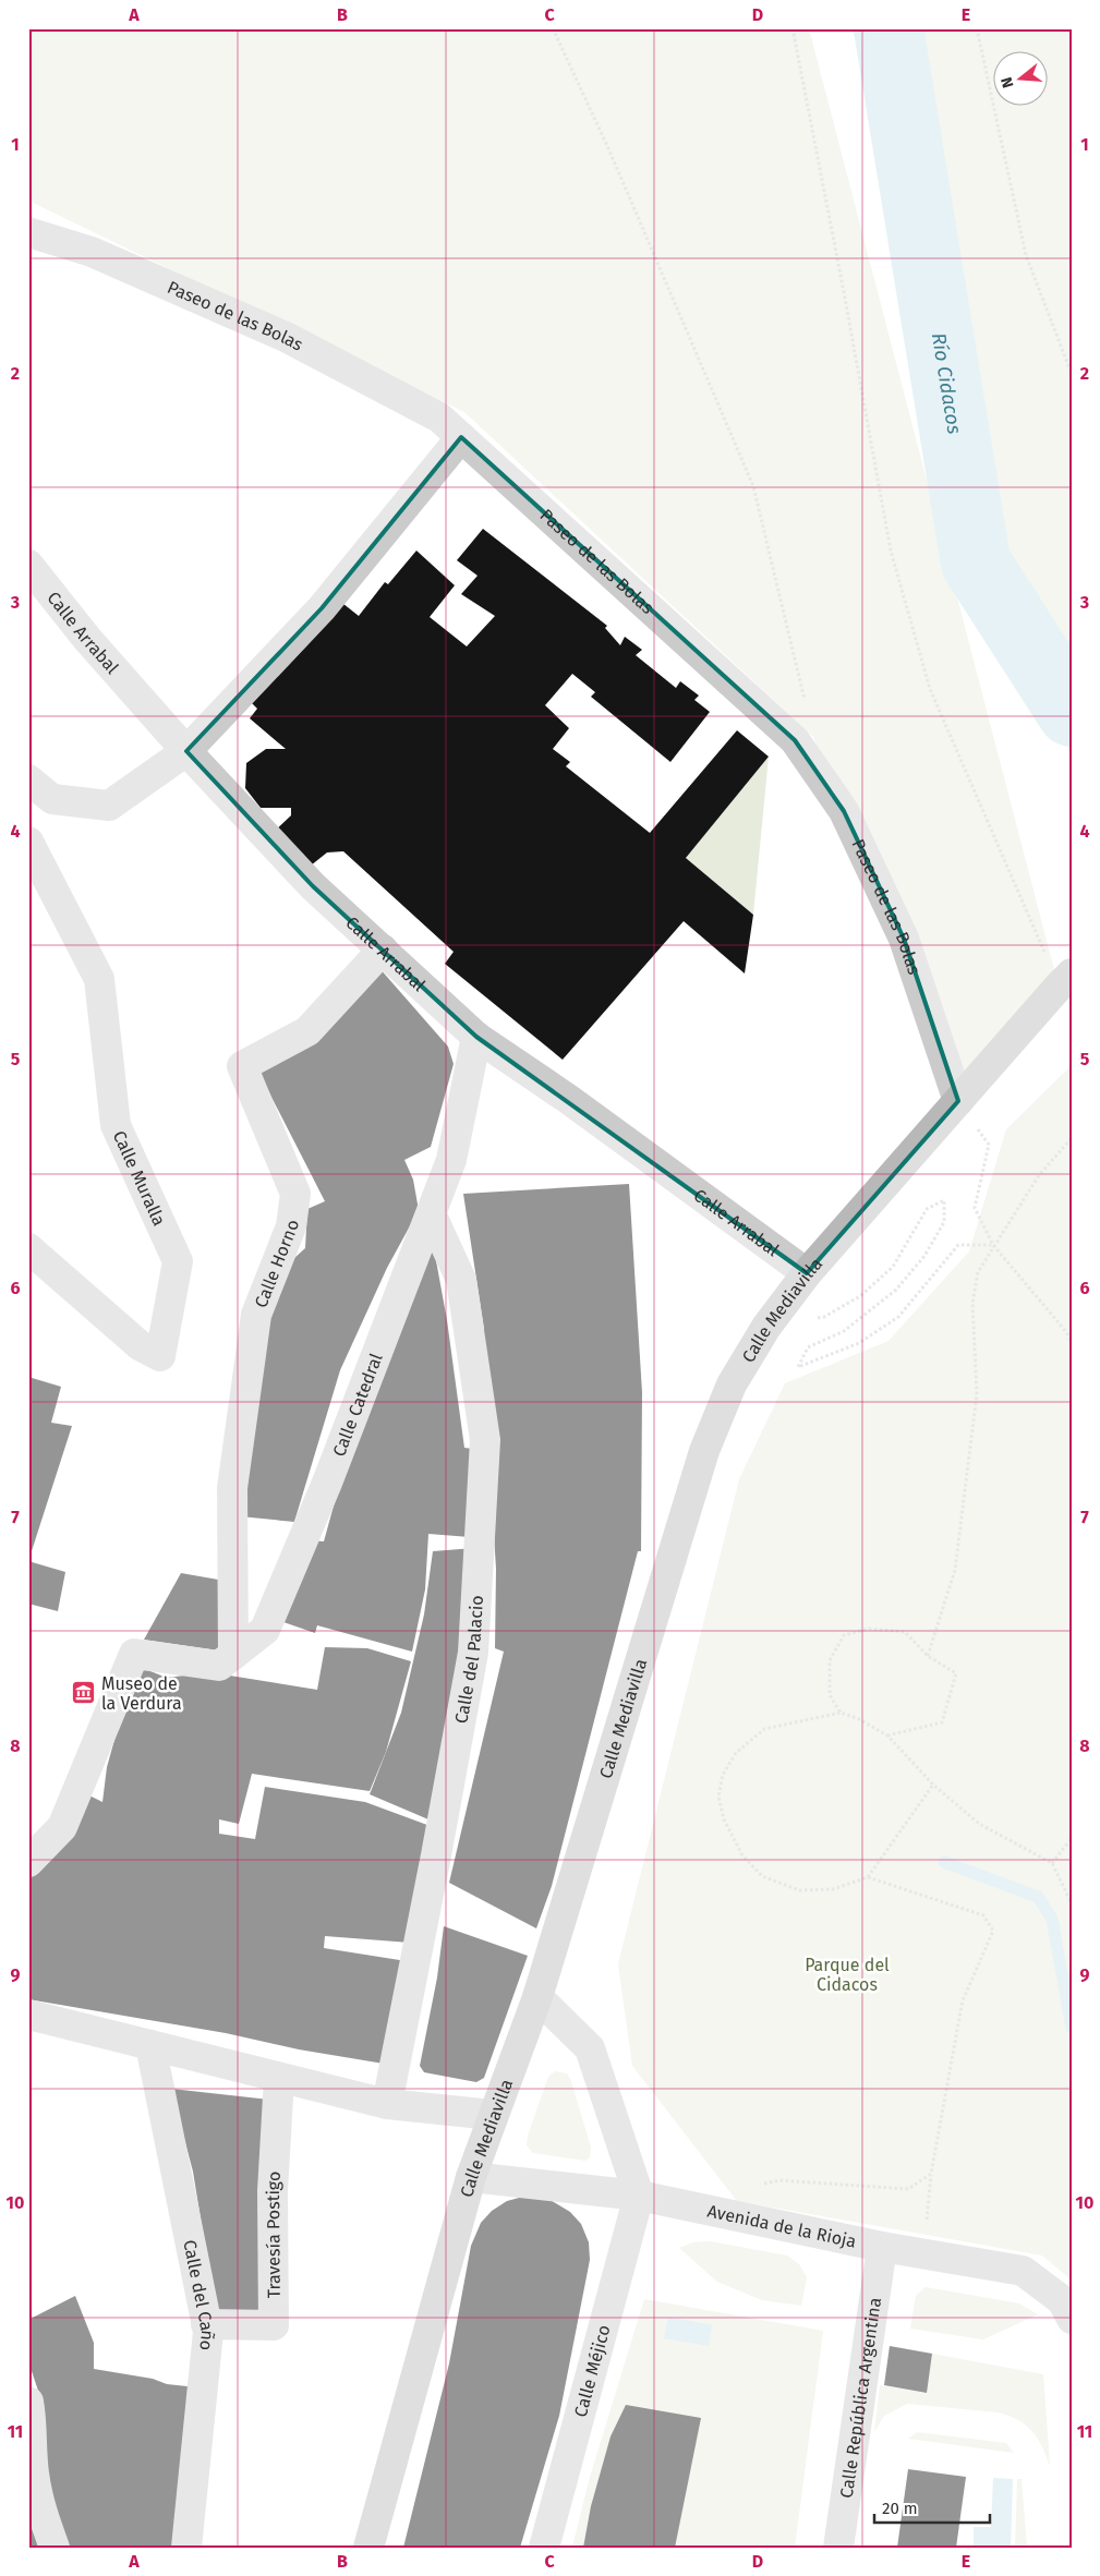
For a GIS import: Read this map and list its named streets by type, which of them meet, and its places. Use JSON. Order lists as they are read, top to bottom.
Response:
{
  "streets": {
    "street": [
      "Paseo de las Bolas",
      "Calle Arrabal",
      "Calle Muralla",
      "Calle Horno",
      "Calle Mediavilla",
      "Calle Catedral",
      "Calle del Palacio",
      "Avenida de la Rioja",
      "Travesía Postigo",
      "Calle del Caño",
      "Calle Méjico",
      "Calle República Argentina"
    ]
  },
  "crossings": [
    ["Paseo de las Bolas", "Calle Mediavilla"],
    ["Calle Arrabal", "Calle Horno"],
    ["Calle Arrabal", "Calle Mediavilla"],
    ["Calle Arrabal", "Calle Catedral"],
    ["Calle Horno", "Calle Catedral"],
    ["Calle Mediavilla", "Avenida de la Rioja"],
    ["Calle Catedral", "Calle del Palacio"],
    ["Avenida de la Rioja", "Calle Méjico"],
    ["Avenida de la Rioja", "Calle República Argentina"],
    ["Travesía Postigo", "Calle del Caño"]
  ],
  "water": ["Río Cidacos"],
  "parks": ["Parque del Cidacos"],
  "places": {
    "museum": ["Museo de la Verdura"]
  },
  "scale_bar": "20 m",
  "north": "left",
  "grid": {
    "columns": [
      "A",
      "B",
      "C",
      "D",
      "E"
    ],
    "rows": [
      "1",
      "2",
      "3",
      "4",
      "5",
      "6",
      "7",
      "8",
      "9",
      "10",
      "11"
    ]
  }
}
